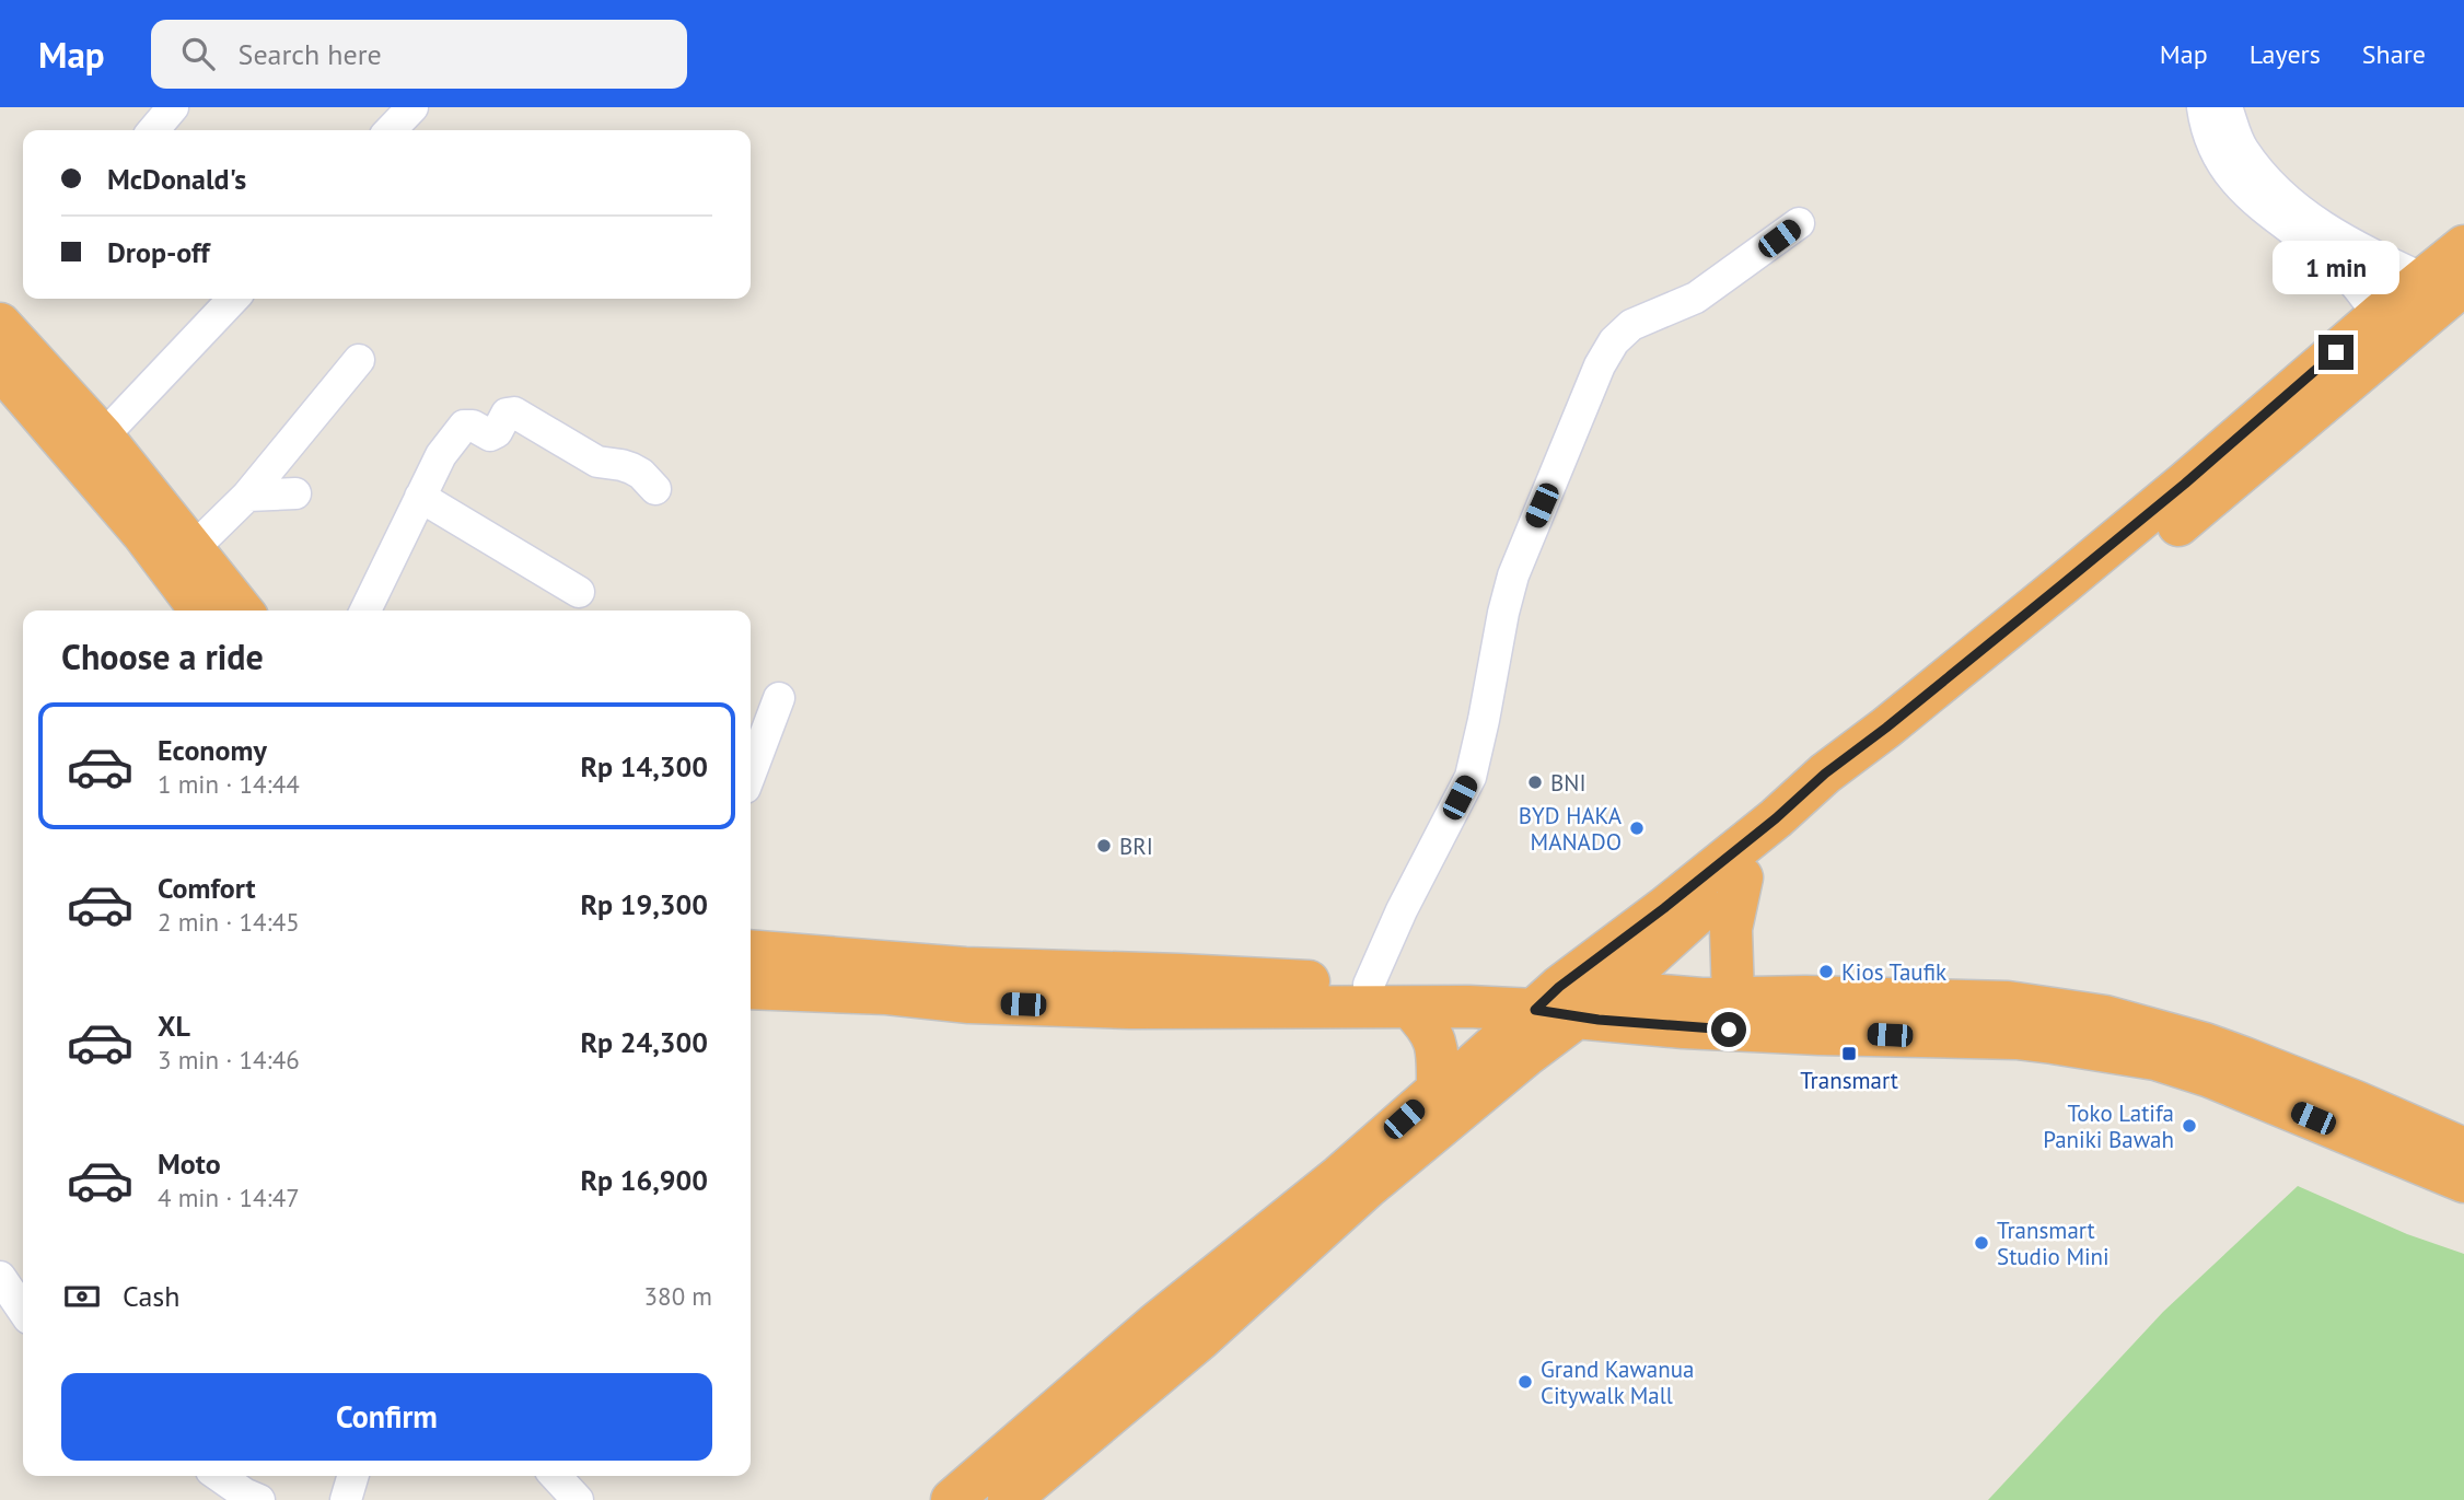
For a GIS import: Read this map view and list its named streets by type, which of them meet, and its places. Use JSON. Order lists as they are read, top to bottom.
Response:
{
  "places": {
    "other": [
      "BNI",
      "BYD HAKA MANADO",
      "BRI",
      "Kios Taufik",
      "Toko Latifa Paniki Bawah",
      "Transmart Studio Mini",
      "Grand Kawanua Citywalk Mall"
    ],
    "transit": ["Transmart"]
  },
  "page": {
    "header": "Map",
    "search": "Search here",
    "nav": ["Map", "Layers", "Share"],
    "banner": ["McDonald's", "Drop-off"],
    "bubble": "1 min",
    "heading": "Choose a ride",
    "list": [
      {
        "name": "Economy",
        "note": "1 min · 14:44",
        "value": "Rp 14,300"
      },
      {
        "name": "Comfort",
        "note": "2 min · 14:45",
        "value": "Rp 19,300"
      },
      {
        "name": "XL",
        "note": "3 min · 14:46",
        "value": "Rp 24,300"
      },
      {
        "name": "Moto",
        "note": "4 min · 14:47",
        "value": "Rp 16,900"
      }
    ],
    "pay": ["Cash", "380 m"],
    "buttons": "Confirm"
  }
}
